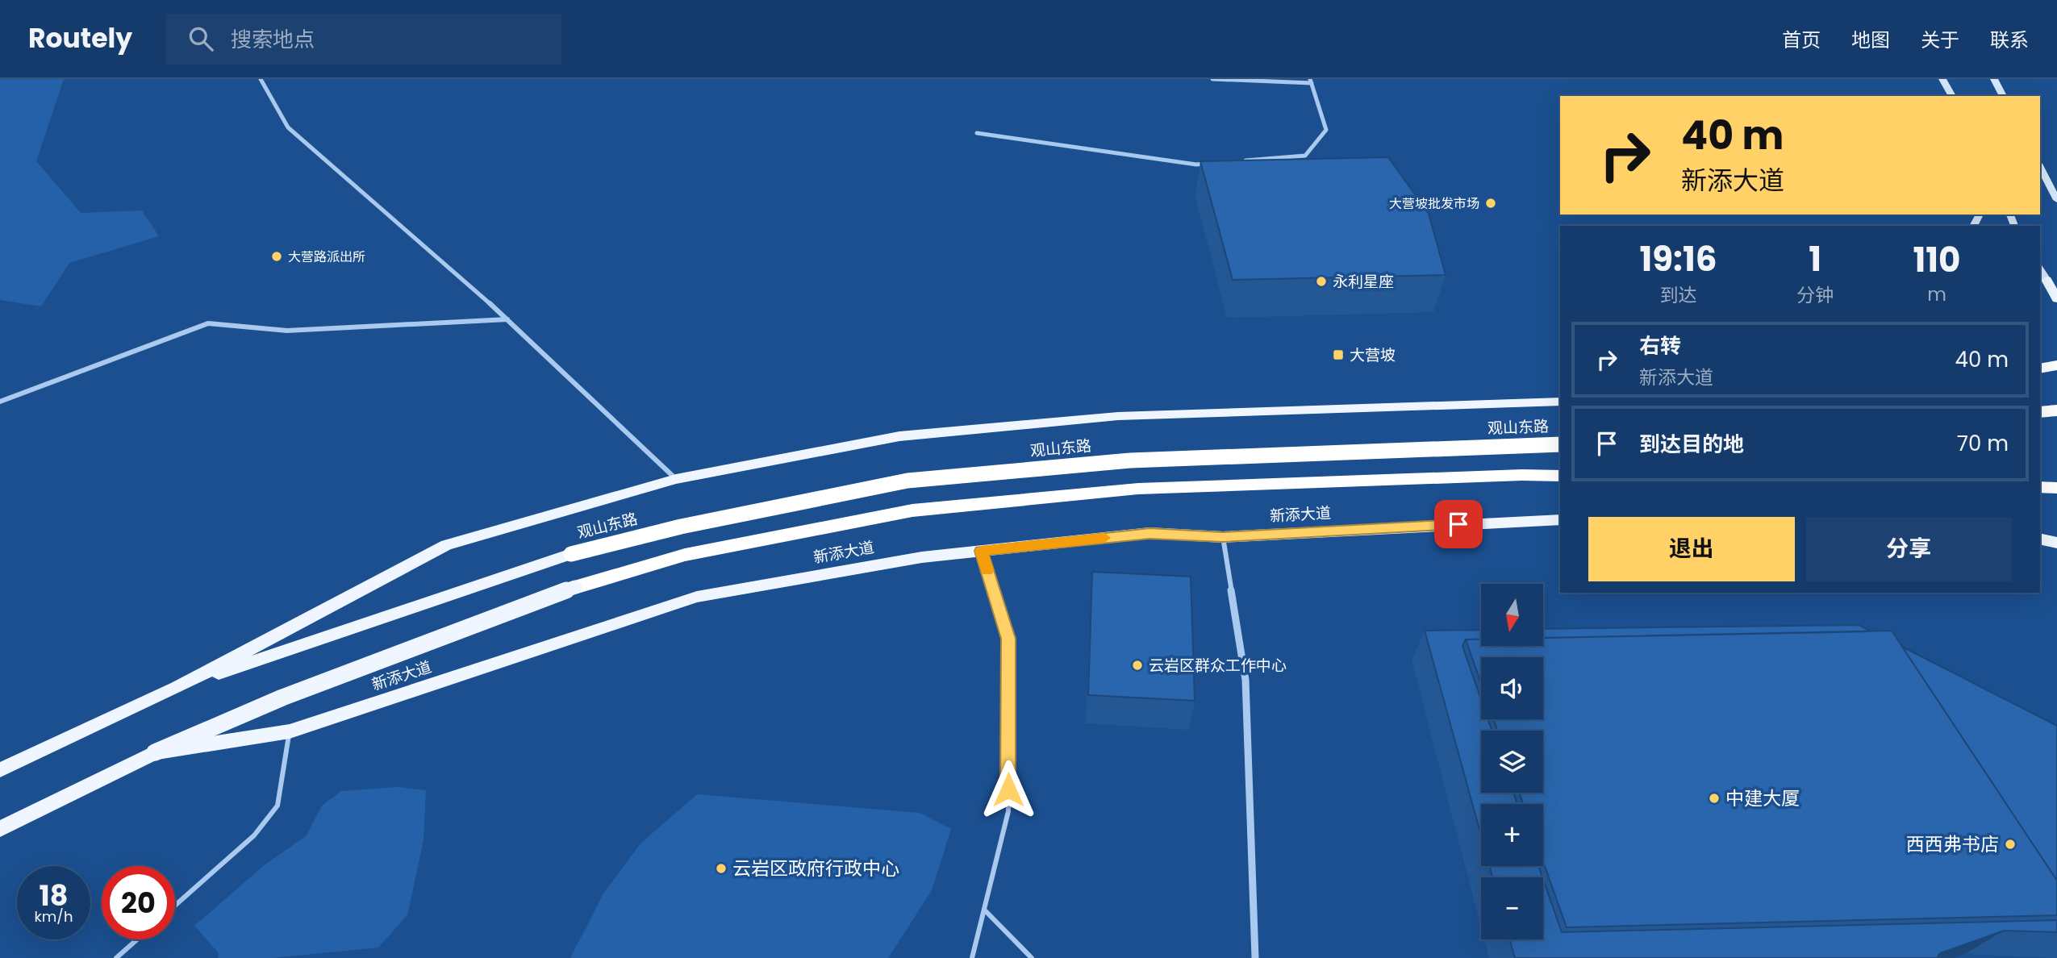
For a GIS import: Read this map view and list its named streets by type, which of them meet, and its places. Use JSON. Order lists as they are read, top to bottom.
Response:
{
  "streets": {
    "highway": ["观山东路"],
    "main road": ["新添大道"]
  },
  "places": {
    "other": [
      "大营坡批发市场",
      "大营路派出所",
      "永利星座",
      "云岩区群众工作中心",
      "中建大厦",
      "西西弗书店",
      "云岩区政府行政中心"
    ],
    "transit": ["大营坡"]
  },
  "north": "bottom",
  "page": {
    "header": "Routely",
    "search": "搜索地点",
    "nav": [
      "首页",
      "地图",
      "关于",
      "联系"
    ],
    "turn": ["40 m", "新添大道"],
    "eta": [
      "19:16",
      "到达",
      "1",
      "分钟",
      "110",
      "m"
    ],
    "list": [
      {
        "name": "右转",
        "note": "新添大道",
        "value": "40 m"
      },
      {
        "name": "到达目的地",
        "value": "70 m"
      }
    ],
    "buttons": ["退出", "分享"],
    "map_buttons": ["+", "−"],
    "speed": "18 km/h",
    "limit": "20"
  }
}
